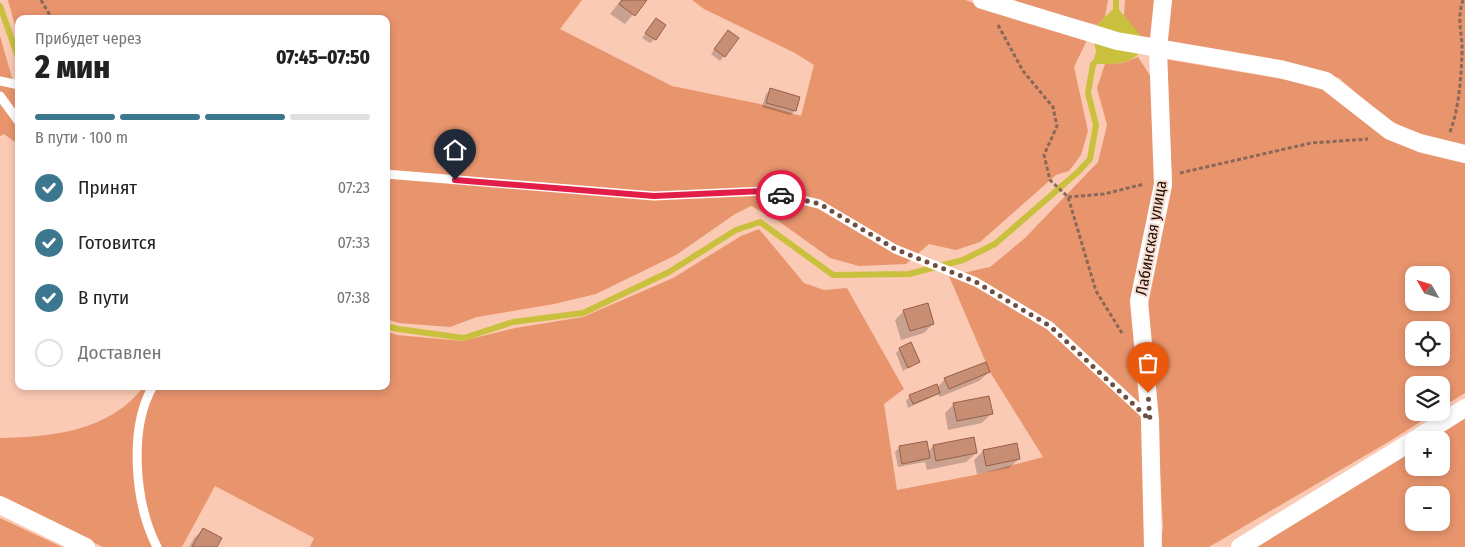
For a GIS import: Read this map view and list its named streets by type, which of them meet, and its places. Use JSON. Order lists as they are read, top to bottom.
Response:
{
  "streets": {
    "street": ["Лабинская улица"]
  },
  "north": "top left",
  "page": {
    "heading": ["2 мин", "Прибудет через", "07:45–07:50"],
    "bar": "В пути · 100 m",
    "list": [
      ["Принят", "07:23"],
      ["Готовится", "07:33"],
      ["В пути", "07:38"],
      "Доставлен"
    ],
    "map_buttons": ["+", "−"]
  }
}
